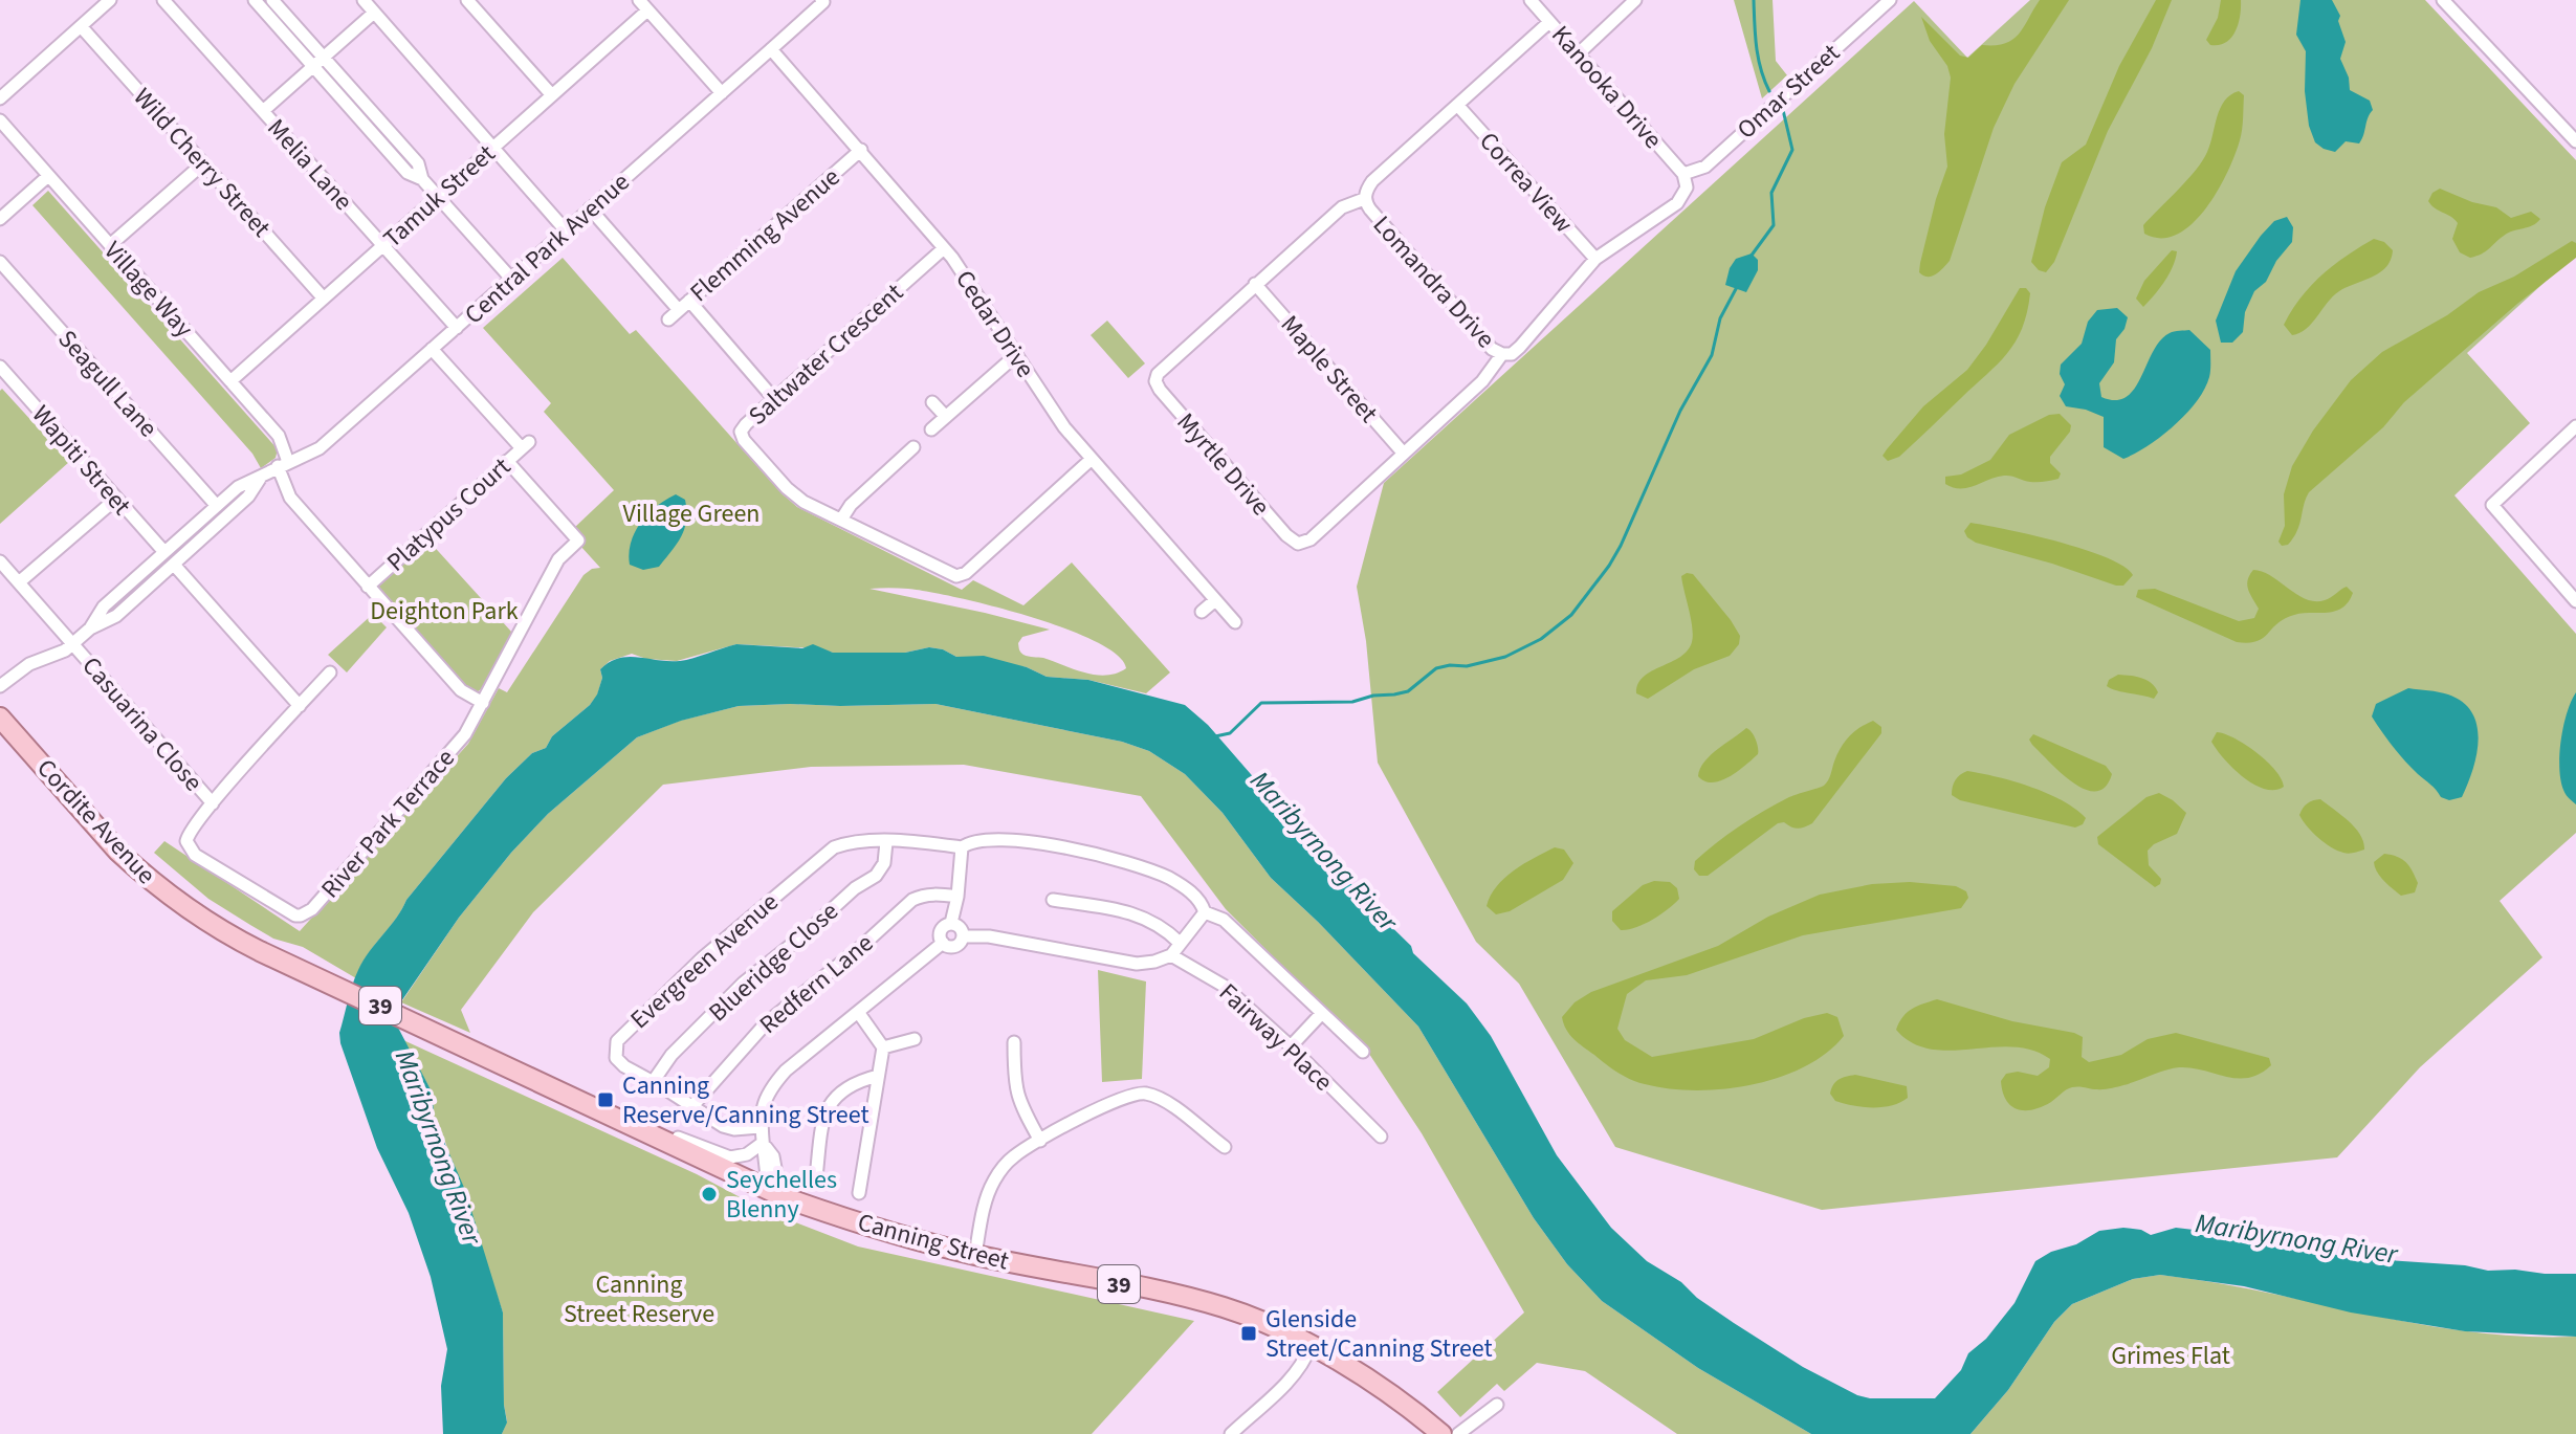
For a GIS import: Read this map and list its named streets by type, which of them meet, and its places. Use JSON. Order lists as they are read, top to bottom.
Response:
{
  "streets": {
    "main road": ["Cordite Avenue", "39", "Canning Street"],
    "street": [
      "Kanooka Drive",
      "Omar Street",
      "Wild Cherry Street",
      "Melia Lane",
      "Correa View",
      "Tamuk Street",
      "Flemming Avenue",
      "Central Park Avenue",
      "Lomandra Drive",
      "Village Way",
      "Cedar Drive",
      "Saltwater Crescent",
      "Maple Street",
      "Seagull Lane",
      "Wapiti Street",
      "Myrtle Drive",
      "Platypus Court",
      "Casuarina Close",
      "River Park Terrace",
      "Evergreen Avenue",
      "Blueridge Close",
      "Redfern Lane",
      "Fairway Place"
    ]
  },
  "crossings": [
    ["Kanooka Drive", "Omar Street"],
    ["Kanooka Drive", "Lomandra Drive"],
    ["Omar Street", "Lomandra Drive"],
    ["Wild Cherry Street", "Tamuk Street"],
    ["Melia Lane", "Tamuk Street"],
    ["Melia Lane", "Central Park Avenue"],
    ["Correa View", "Lomandra Drive"],
    ["Tamuk Street", "Village Way"],
    ["Flemming Avenue", "Cedar Drive"],
    ["Central Park Avenue", "Village Way"],
    ["Central Park Avenue", "Cedar Drive"],
    ["Central Park Avenue", "Seagull Lane"],
    ["Central Park Avenue", "Wapiti Street"],
    ["Central Park Avenue", "Platypus Court"],
    ["Central Park Avenue", "Casuarina Close"],
    ["Lomandra Drive", "Myrtle Drive"],
    ["Village Way", "Platypus Court"],
    ["Village Way", "River Park Terrace"],
    ["Cedar Drive", "Saltwater Crescent"],
    ["Maple Street", "Myrtle Drive"],
    ["Platypus Court", "River Park Terrace"],
    ["Casuarina Close", "River Park Terrace"],
    ["Cordite Avenue", "Canning Street"],
    ["Evergreen Avenue", "Blueridge Close"],
    ["Evergreen Avenue", "Redfern Lane"]
  ],
  "water": ["Maribyrnong River"],
  "parks": [
    "Village Green",
    "Deighton Park",
    "Canning Street Reserve",
    "Grimes Flat"
  ],
  "places": {
    "transit": ["Canning Reserve/Canning Street", "Glenside Street/Canning Street"],
    "other": ["Seychelles Blenny"]
  }
}
